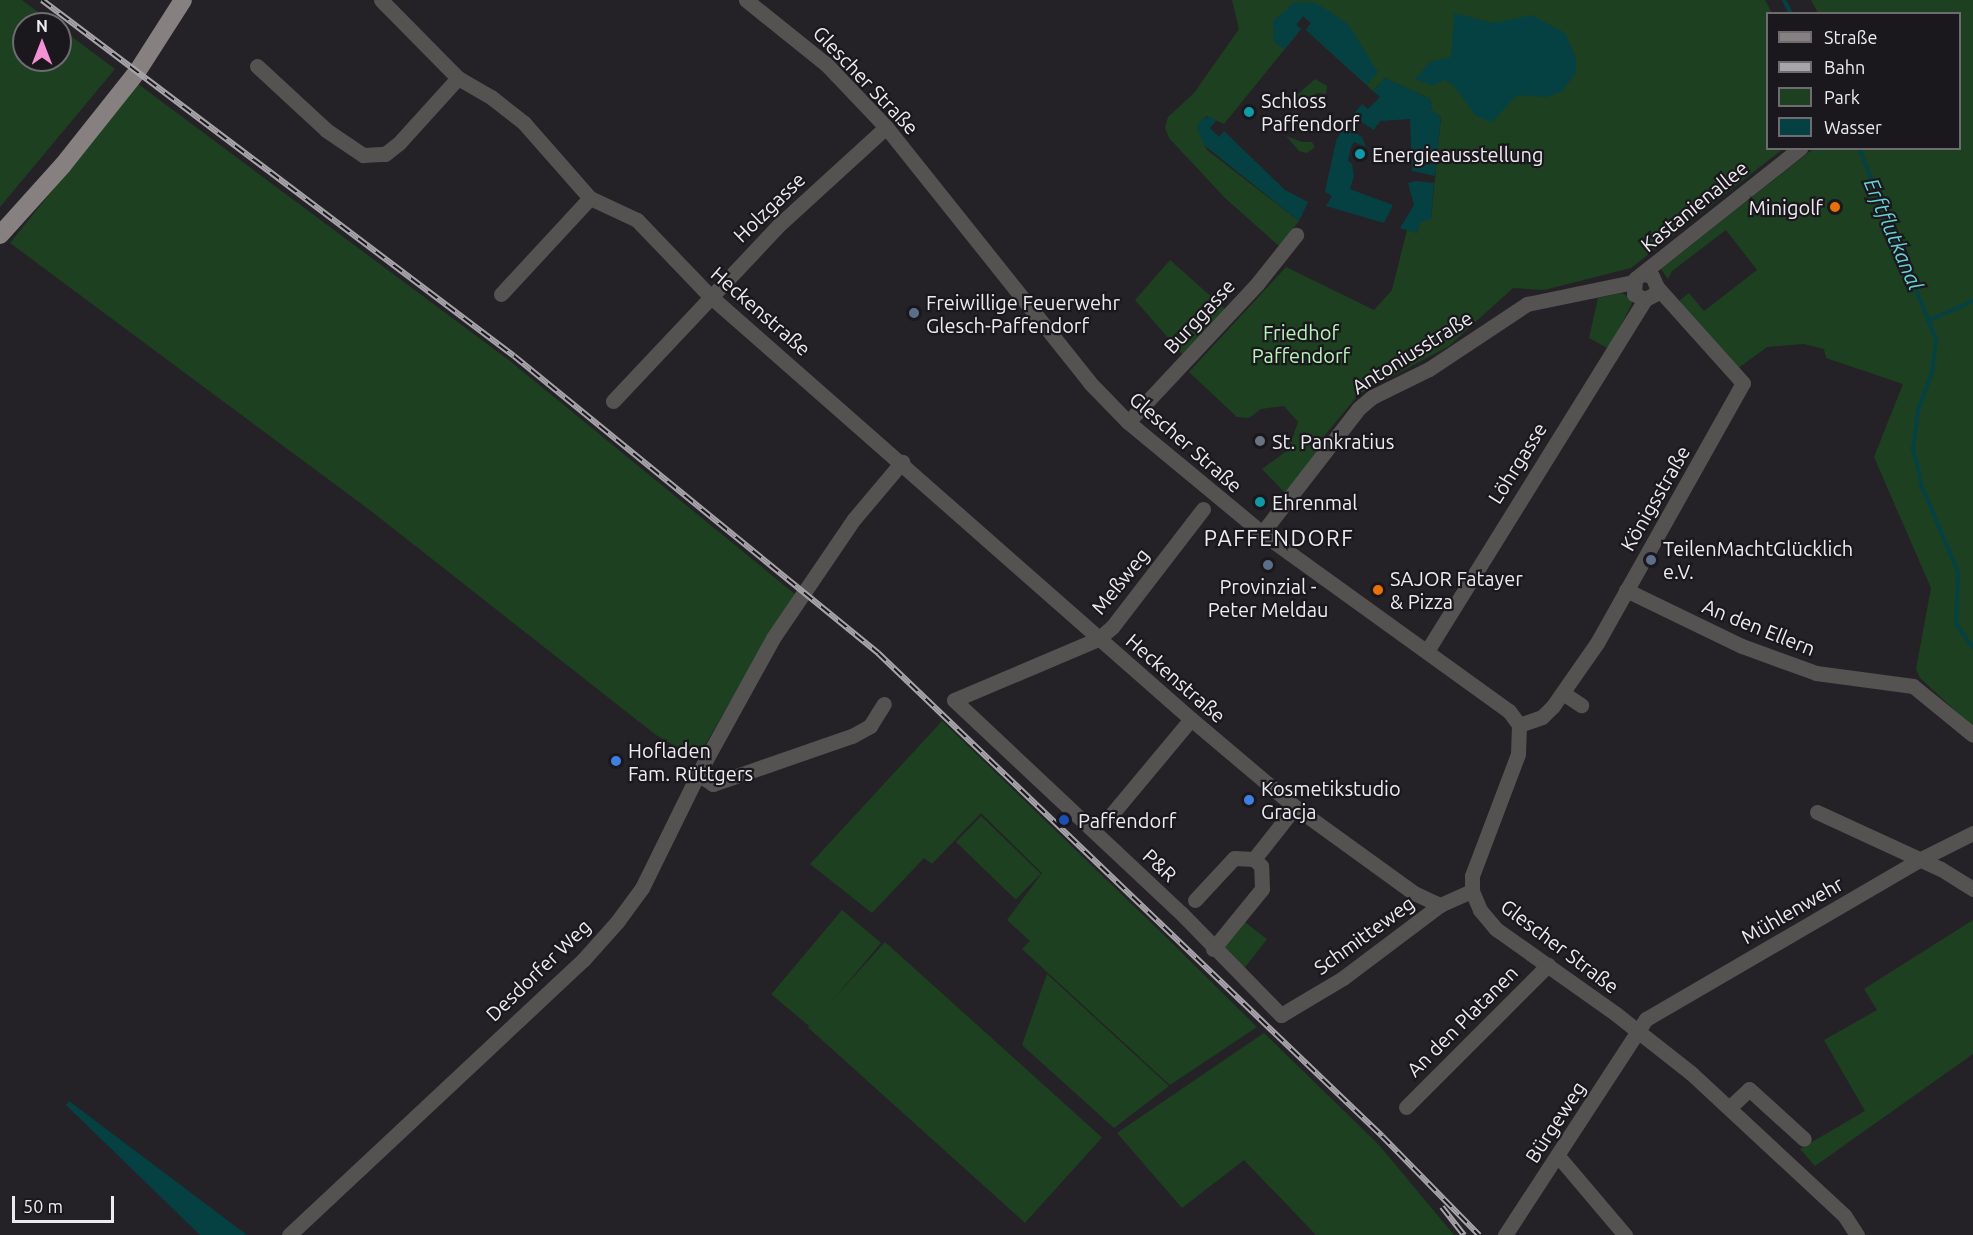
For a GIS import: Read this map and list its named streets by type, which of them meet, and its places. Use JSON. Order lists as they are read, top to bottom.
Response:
{
  "streets": {
    "street": [
      "Glescher Straße",
      "Kastanienallee",
      "Holzgasse",
      "Heckenstraße",
      "Burggasse",
      "Antoniusstraße",
      "Löhrgasse",
      "Königsstraße",
      "Meßweg",
      "An den Ellern",
      "P&R",
      "Mühlenwehr",
      "Schmitteweg",
      "Desdorfer Weg",
      "An den Platanen",
      "Bürgeweg"
    ]
  },
  "crossings": [
    ["Glescher Straße", "Holzgasse"],
    ["Glescher Straße", "Burggasse"],
    ["Glescher Straße", "Antoniusstraße"],
    ["Glescher Straße", "Löhrgasse"],
    ["Glescher Straße", "Königsstraße"],
    ["Glescher Straße", "Mühlenwehr"],
    ["Glescher Straße", "Schmitteweg"],
    ["Glescher Straße", "An den Platanen"],
    ["Glescher Straße", "Bürgeweg"],
    ["Kastanienallee", "Antoniusstraße"],
    ["Kastanienallee", "Löhrgasse"],
    ["Kastanienallee", "Königsstraße"],
    ["Holzgasse", "Heckenstraße"],
    ["Heckenstraße", "Meßweg"],
    ["Heckenstraße", "Schmitteweg"],
    ["Heckenstraße", "Desdorfer Weg"],
    ["Antoniusstraße", "Löhrgasse"],
    ["Antoniusstraße", "Königsstraße"],
    ["Löhrgasse", "Königsstraße"],
    ["Königsstraße", "An den Ellern"],
    ["Meßweg", "P&R"],
    ["P&R", "Schmitteweg"],
    ["Mühlenwehr", "Bürgeweg"]
  ],
  "districts": ["PAFFENDORF"],
  "water": ["Erftflutkanal"],
  "parks": ["Friedhof Paffendorf"],
  "places": [
    "Schloss Paffendorf",
    "Energieausstellung",
    "Minigolf",
    "Freiwillige Feuerwehr Glesch-Paffendorf",
    "St. Pankratius",
    "Ehrenmal",
    "TeilenMachtGlücklich e.V.",
    "Provinzial - Peter Meldau",
    "SAJOR Fatayer & Pizza",
    "Hofladen Fam. Rüttgers",
    "Kosmetikstudio Gracja",
    "Paffendorf"
  ],
  "legend": [
    "Straße",
    "Bahn",
    "Park",
    "Wasser"
  ],
  "scale_bar": "50 m",
  "north": "top"
}
